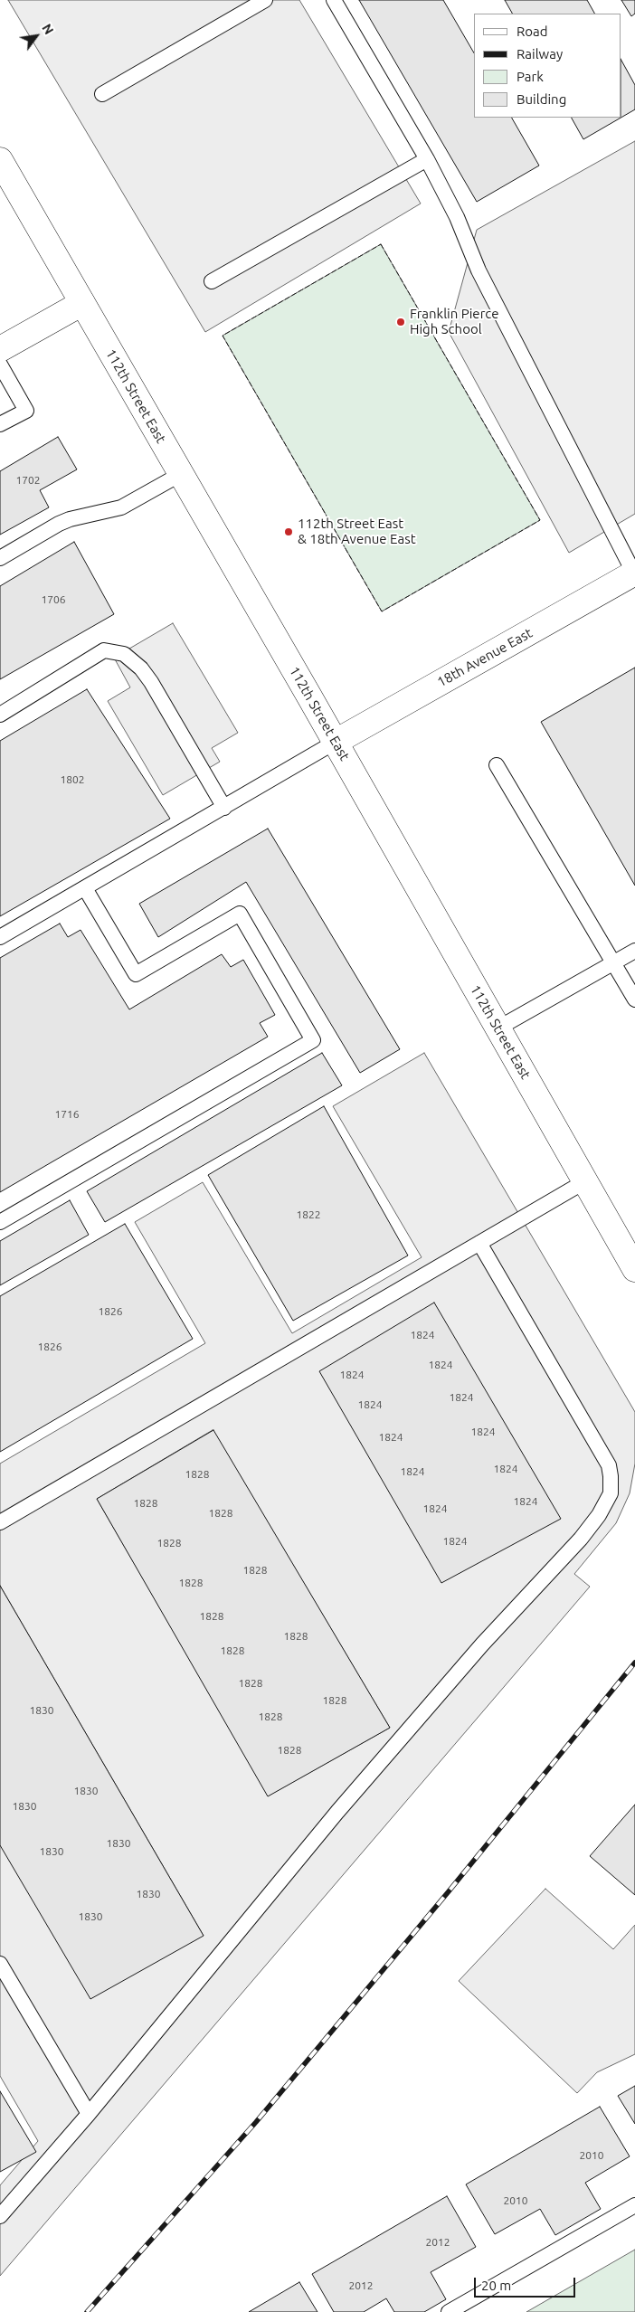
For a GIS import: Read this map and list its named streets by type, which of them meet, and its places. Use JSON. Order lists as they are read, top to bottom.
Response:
{
  "streets": {
    "main road": ["112th Street East", "18th Avenue East"]
  },
  "crossings": [
    ["112th Street East", "18th Avenue East"]
  ],
  "places": ["Franklin Pierce High School", "112th Street East & 18th Avenue East"],
  "house_numbers": [
    "1702",
    "1706",
    "1802",
    "1716",
    "1822",
    "1826",
    "1824",
    "1826",
    "1824",
    "1824",
    "1824",
    "1824",
    "1824",
    "1824",
    "1824",
    "1824",
    "1828",
    "1824",
    "1828",
    "1824",
    "1828",
    "1824",
    "1828",
    "1828",
    "1828",
    "1828",
    "1828",
    "1828",
    "1828",
    "1828",
    "1830",
    "1828",
    "1828",
    "1830",
    "1830",
    "1830",
    "1830",
    "1830",
    "1830",
    "2010",
    "2010",
    "2012",
    "2012"
  ],
  "legend": [
    "Road",
    "Railway",
    "Park",
    "Building"
  ],
  "scale_bar": "20 m",
  "north": "top right"
}
